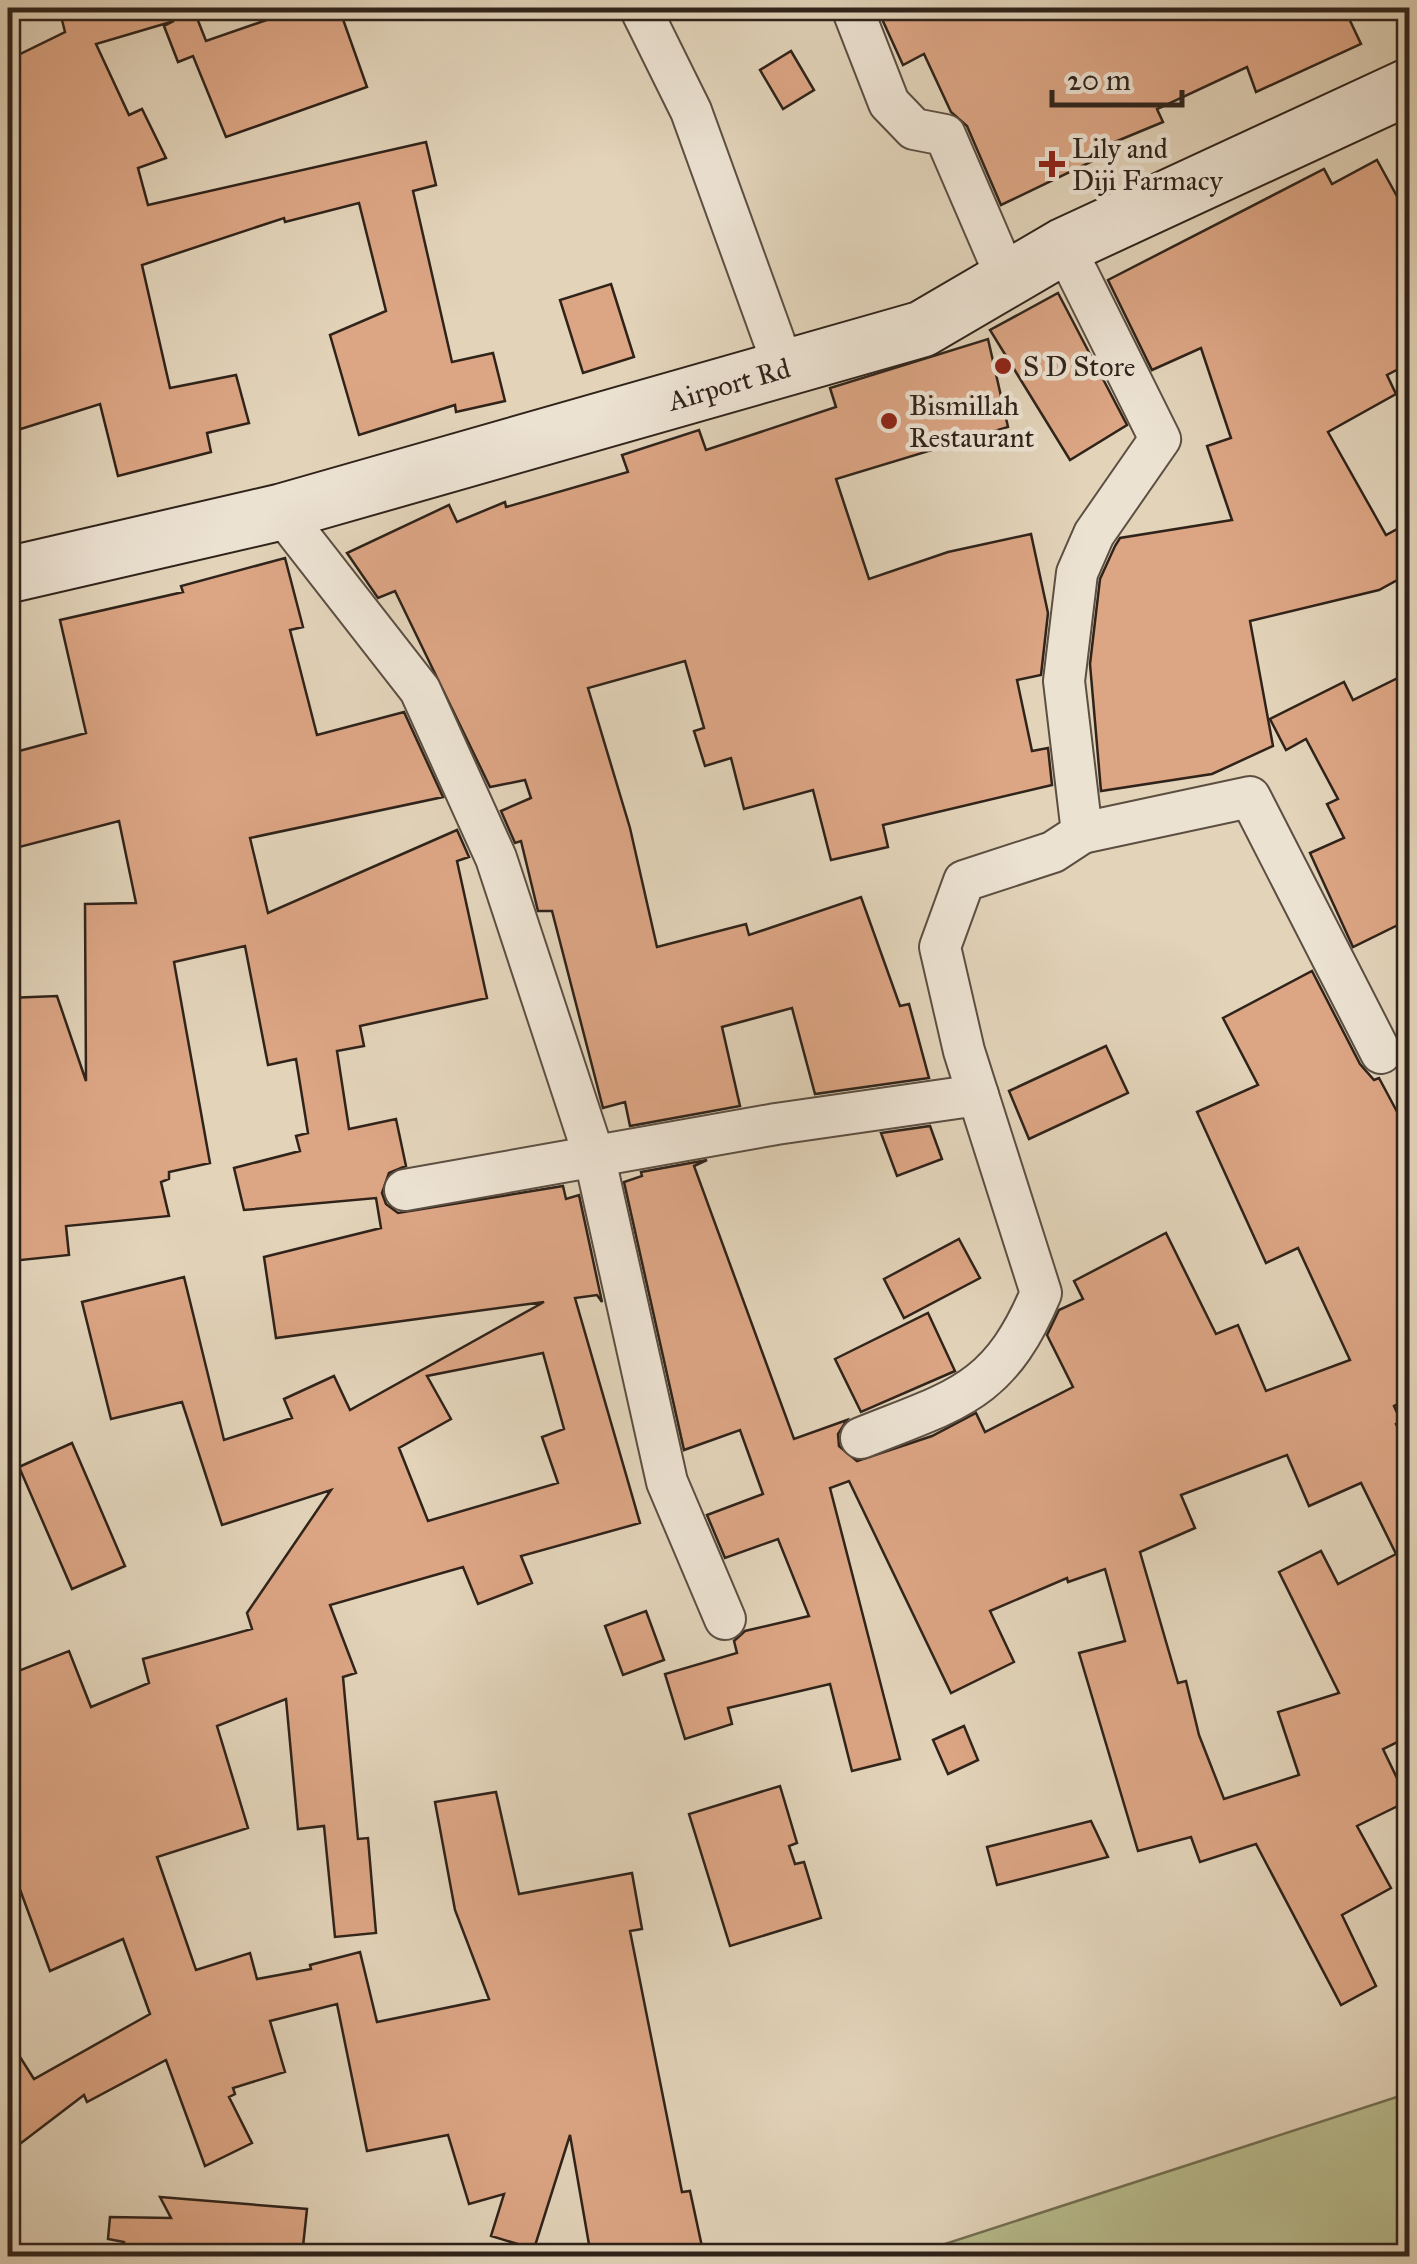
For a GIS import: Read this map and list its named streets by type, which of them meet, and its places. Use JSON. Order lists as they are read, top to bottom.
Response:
{
  "streets": {
    "main road": ["Airport Rd"]
  },
  "places": {
    "health": ["Lily and Diji Farmacy"],
    "other": ["S D Store", "Bismillah Restaurant"]
  },
  "scale_bar": "20 m"
}
